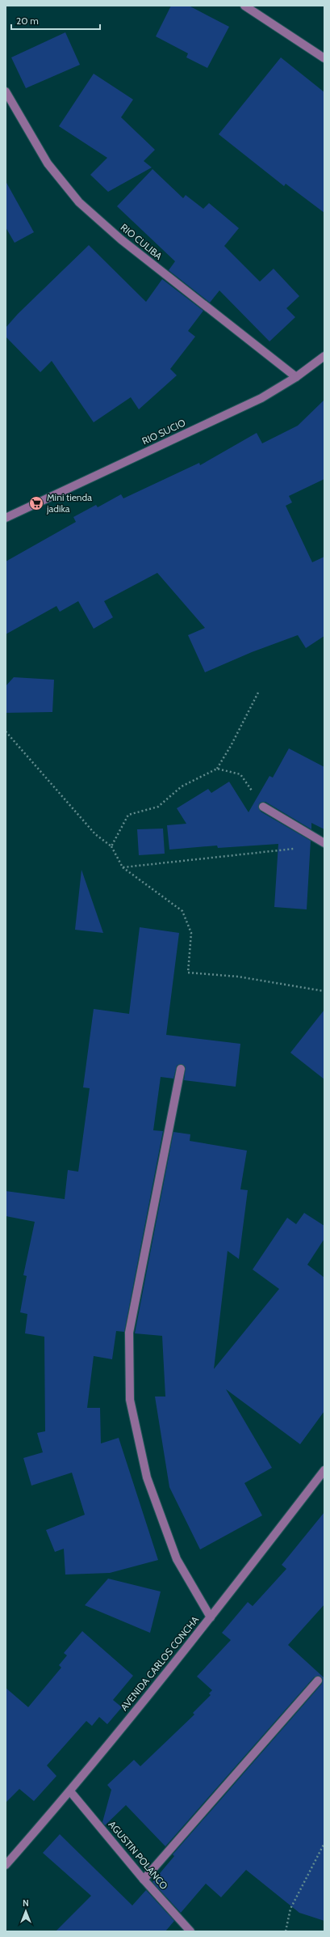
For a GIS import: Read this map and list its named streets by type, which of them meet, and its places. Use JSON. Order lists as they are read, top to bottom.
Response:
{
  "streets": {
    "street": [
      "RIO CULIBA",
      "RIO SUCIO",
      "AVENIDA CARLOS CONCHA",
      "AGUSTIN POLANCO"
    ]
  },
  "crossings": [
    ["RIO CULIBA", "RIO SUCIO"],
    ["AVENIDA CARLOS CONCHA", "AGUSTIN POLANCO"]
  ],
  "places": {
    "supermarket": ["Mini tienda jadika"]
  },
  "scale_bar": "20 m",
  "north": "top"
}
